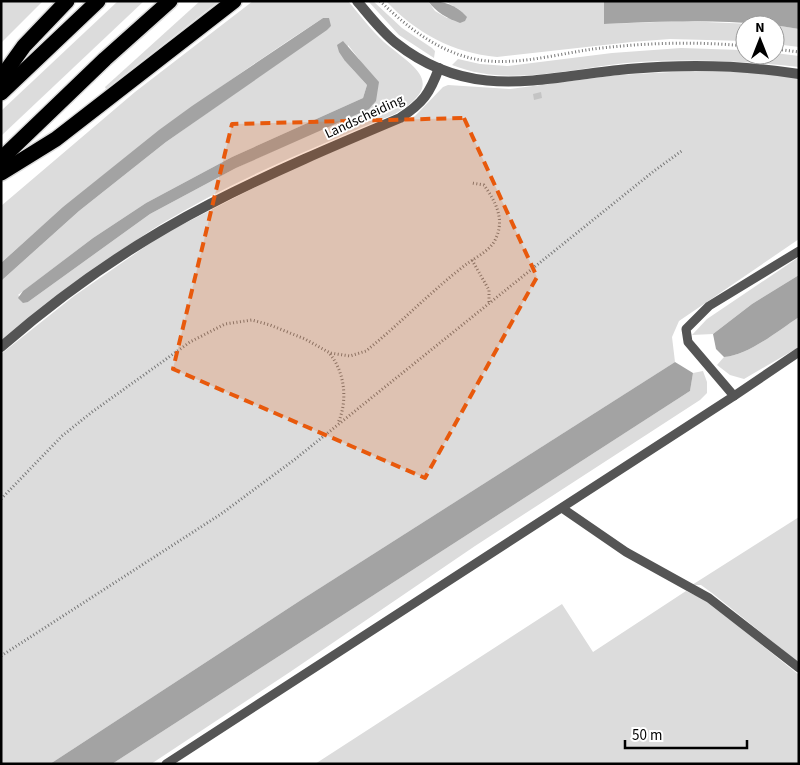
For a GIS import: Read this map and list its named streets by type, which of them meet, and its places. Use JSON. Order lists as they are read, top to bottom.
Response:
{
  "streets": {
    "street": ["Landscheiding"]
  },
  "scale_bar": "50 m",
  "north": "top"
}
